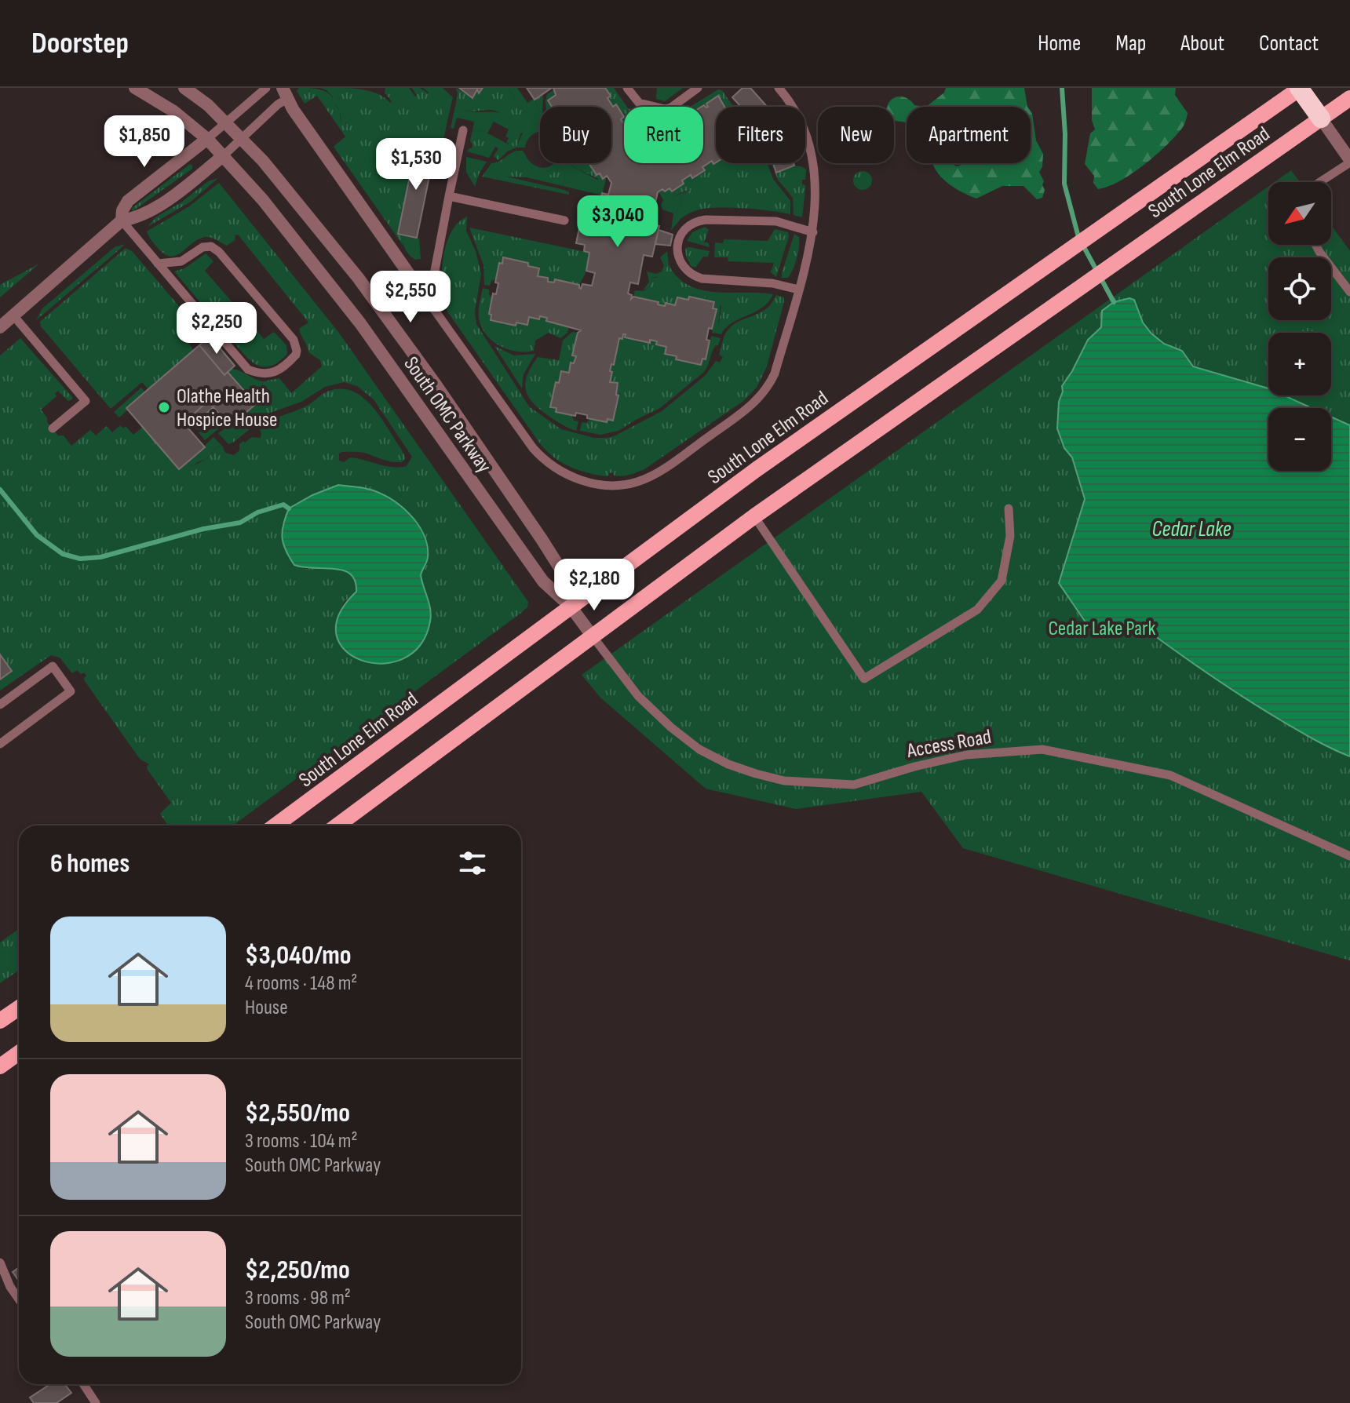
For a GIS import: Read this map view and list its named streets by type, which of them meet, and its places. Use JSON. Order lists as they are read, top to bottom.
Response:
{
  "streets": {
    "main road": ["South Lone Elm Road"],
    "street": ["South OMC Parkway"],
    "lane": ["Access Road"]
  },
  "crossings": [
    ["South Lone Elm Road", "South OMC Parkway"],
    ["South Lone Elm Road", "Access Road"],
    ["South OMC Parkway", "Access Road"]
  ],
  "water": ["Cedar Lake"],
  "parks": ["Cedar Lake Park"],
  "places": ["Olathe Health Hospice House"],
  "north": "bottom left",
  "page": {
    "header": "Doorstep",
    "nav": [
      "Home",
      "Map",
      "About",
      "Contact"
    ],
    "chip": [
      "Buy",
      "Rent",
      "Filters",
      "New",
      "Apartment"
    ],
    "price": [
      "$1,850",
      "$1,530",
      "$3,040",
      "$2,550",
      "$2,250",
      "$2,180"
    ],
    "map_buttons": ["+", "−"],
    "heading": "6 homes",
    "list": [
      {
        "name": "$3,040/mo",
        "note": "4 rooms · 148 m² · House"
      },
      {
        "name": "$2,550/mo",
        "note": "3 rooms · 104 m² · South OMC Parkway"
      },
      {
        "name": "$2,250/mo",
        "note": "3 rooms · 98 m² · South OMC Parkway"
      }
    ]
  }
}
